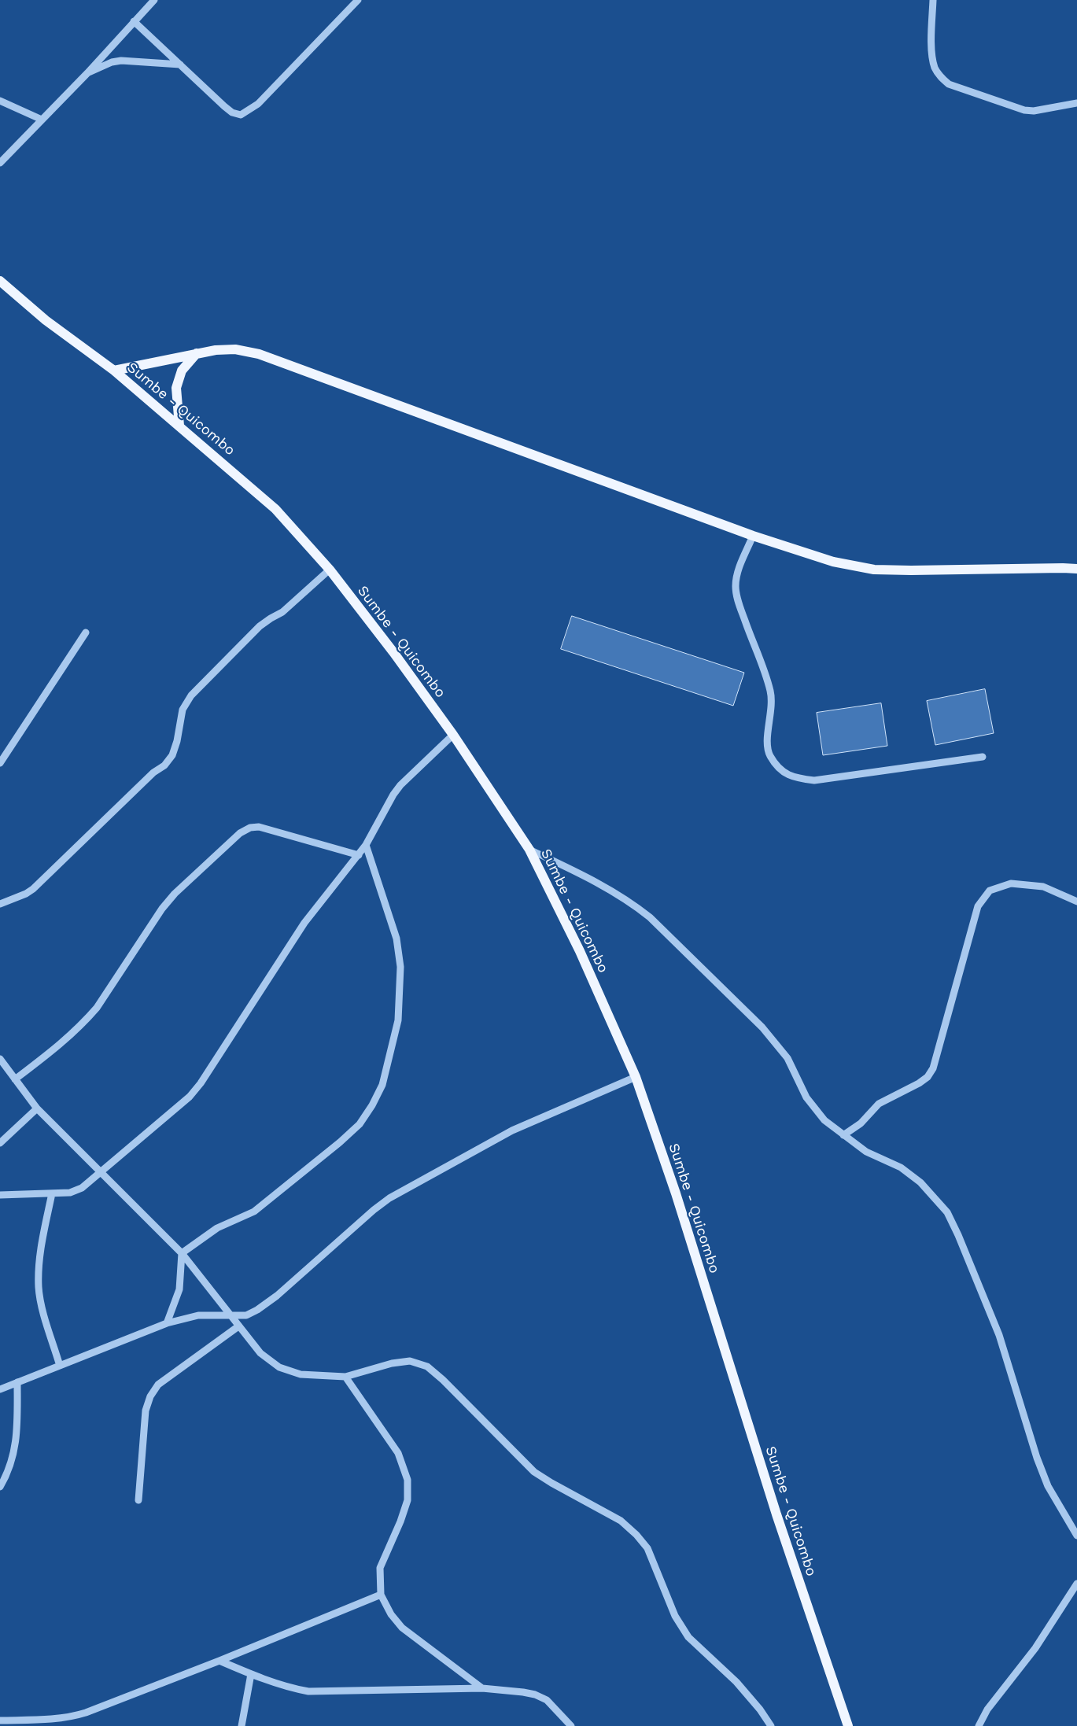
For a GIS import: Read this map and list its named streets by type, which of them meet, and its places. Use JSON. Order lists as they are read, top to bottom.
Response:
{
  "streets": {
    "main road": ["Sumbe - Quicombo"]
  }
}
